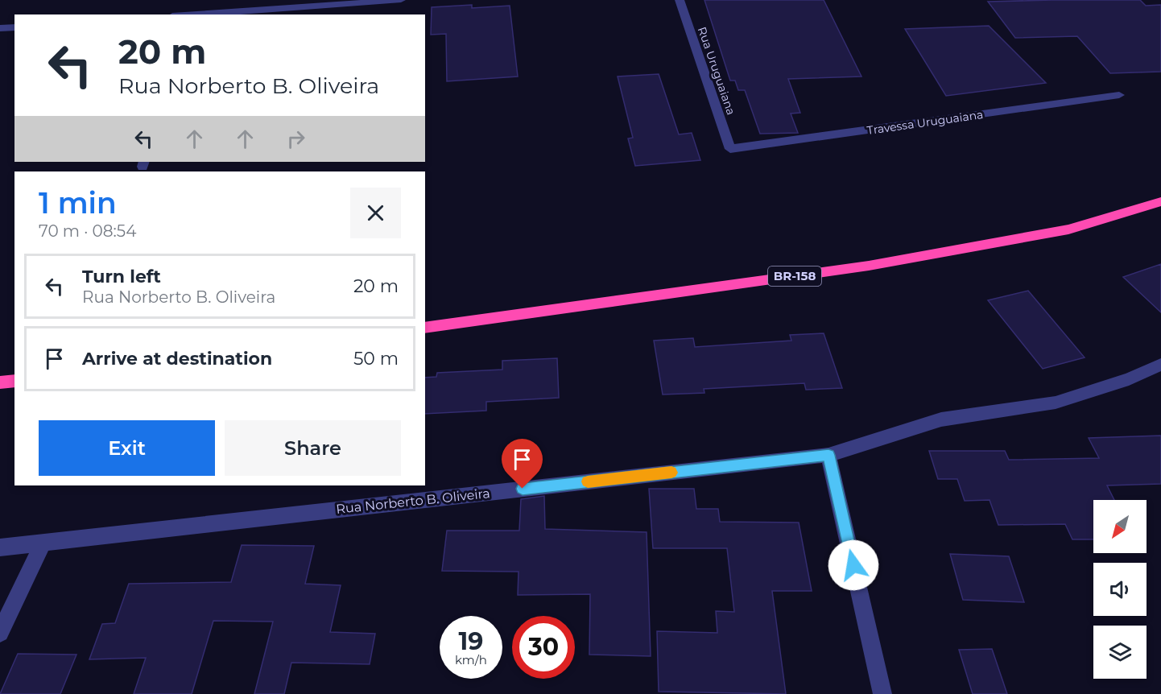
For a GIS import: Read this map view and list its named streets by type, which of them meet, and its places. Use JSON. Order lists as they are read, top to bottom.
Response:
{
  "streets": {
    "highway": ["BR-158"],
    "street": ["Rua Uruguaiana", "Travessa Uruguaiana", "Rua Norberto B. Oliveira"]
  },
  "crossings": [
    ["Rua Uruguaiana", "Travessa Uruguaiana"]
  ],
  "north": "bottom left",
  "page": {
    "turn": ["20 m", "Rua Norberto B. Oliveira"],
    "heading": ["1 min", "70 m · 08:54"],
    "list": [
      {
        "name": "Turn left",
        "note": "Rua Norberto B. Oliveira",
        "value": "20 m"
      },
      {
        "name": "Arrive at destination",
        "value": "50 m"
      }
    ],
    "buttons": ["Exit", "Share"],
    "speed": "19 km/h",
    "limit": "30"
  }
}
